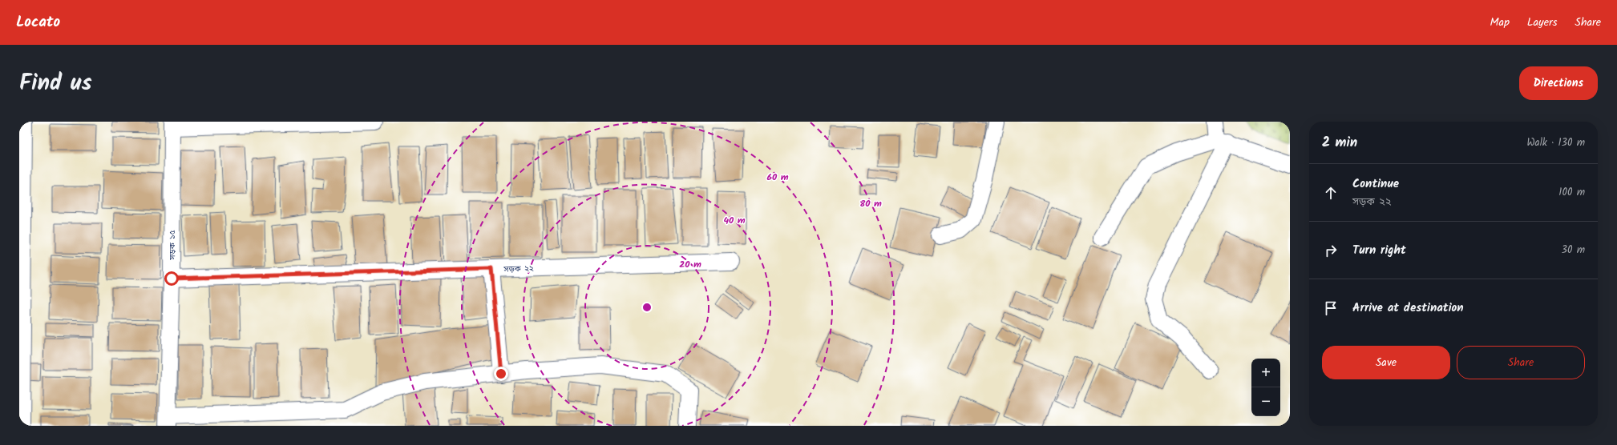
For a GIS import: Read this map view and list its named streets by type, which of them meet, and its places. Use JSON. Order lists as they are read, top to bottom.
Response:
{
  "streets": {
    "street": ["সড়ক ১৫", "সড়ক ২২"]
  },
  "crossings": [
    ["সড়ক ১৫", "সড়ক ২২"]
  ],
  "page": {
    "header": "Locato",
    "nav": ["Map", "Layers", "Share"],
    "title": "Find us",
    "buttons": [
      "Directions",
      ["Save", "Share"]
    ],
    "heading": ["2 min", "Walk · 130 m"],
    "list": [
      ["Continue", "সড়ক ২২", "100 m"],
      ["Turn right", "30 m"],
      "Arrive at destination"
    ],
    "map_buttons": ["+", "−"]
  },
  "rings": [
    "60 m",
    "80 m",
    "40 m",
    "20 m"
  ]
}
